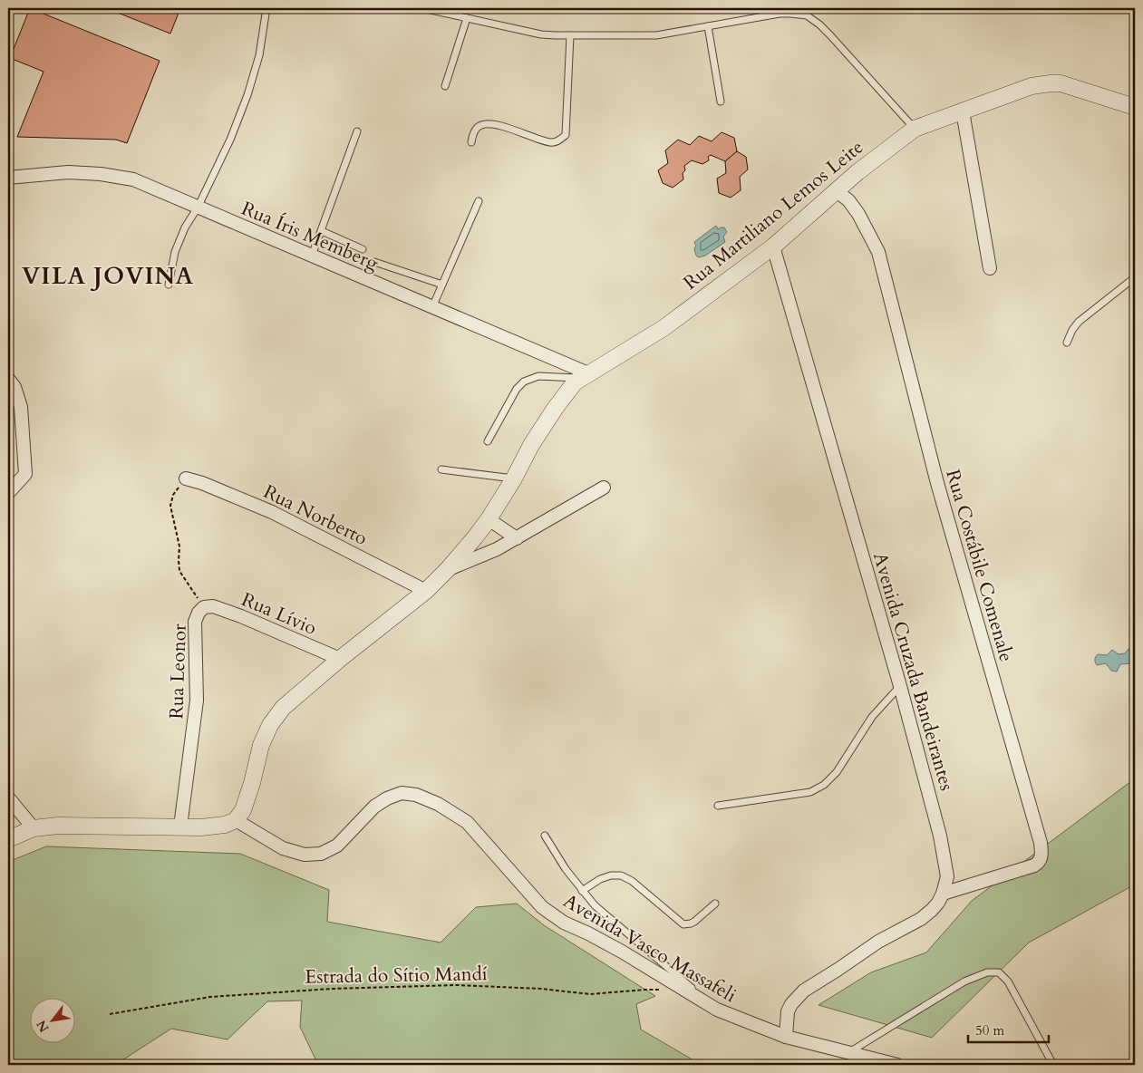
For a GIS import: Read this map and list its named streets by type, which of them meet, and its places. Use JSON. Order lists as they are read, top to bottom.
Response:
{
  "streets": {
    "street": [
      "Rua Martiliano Lemos Leite",
      "Rua Íris Memberg",
      "Rua Norberto",
      "Rua Costábile Comenale",
      "Rua Lívio",
      "Rua Leonor",
      "Avenida Cruzada Bandeirantes",
      "Avenida Vasco Massafeli"
    ],
    "path": ["Estrada do Sítio Mandí"]
  },
  "crossings": [
    ["Rua Martiliano Lemos Leite", "Rua Íris Memberg"],
    ["Rua Martiliano Lemos Leite", "Rua Norberto"],
    ["Rua Martiliano Lemos Leite", "Rua Costábile Comenale"],
    ["Rua Martiliano Lemos Leite", "Rua Lívio"],
    ["Rua Martiliano Lemos Leite", "Avenida Cruzada Bandeirantes"],
    ["Rua Martiliano Lemos Leite", "Avenida Vasco Massafeli"],
    ["Rua Norberto", "Rua Leonor"],
    ["Rua Costábile Comenale", "Avenida Cruzada Bandeirantes"],
    ["Rua Lívio", "Rua Leonor"],
    ["Avenida Cruzada Bandeirantes", "Avenida Vasco Massafeli"],
    ["Avenida Vasco Massafeli", "Estrada do Sítio Mandí"]
  ],
  "districts": ["VILA JOVINA"],
  "scale_bar": "50 m",
  "north": "bottom left"
}
